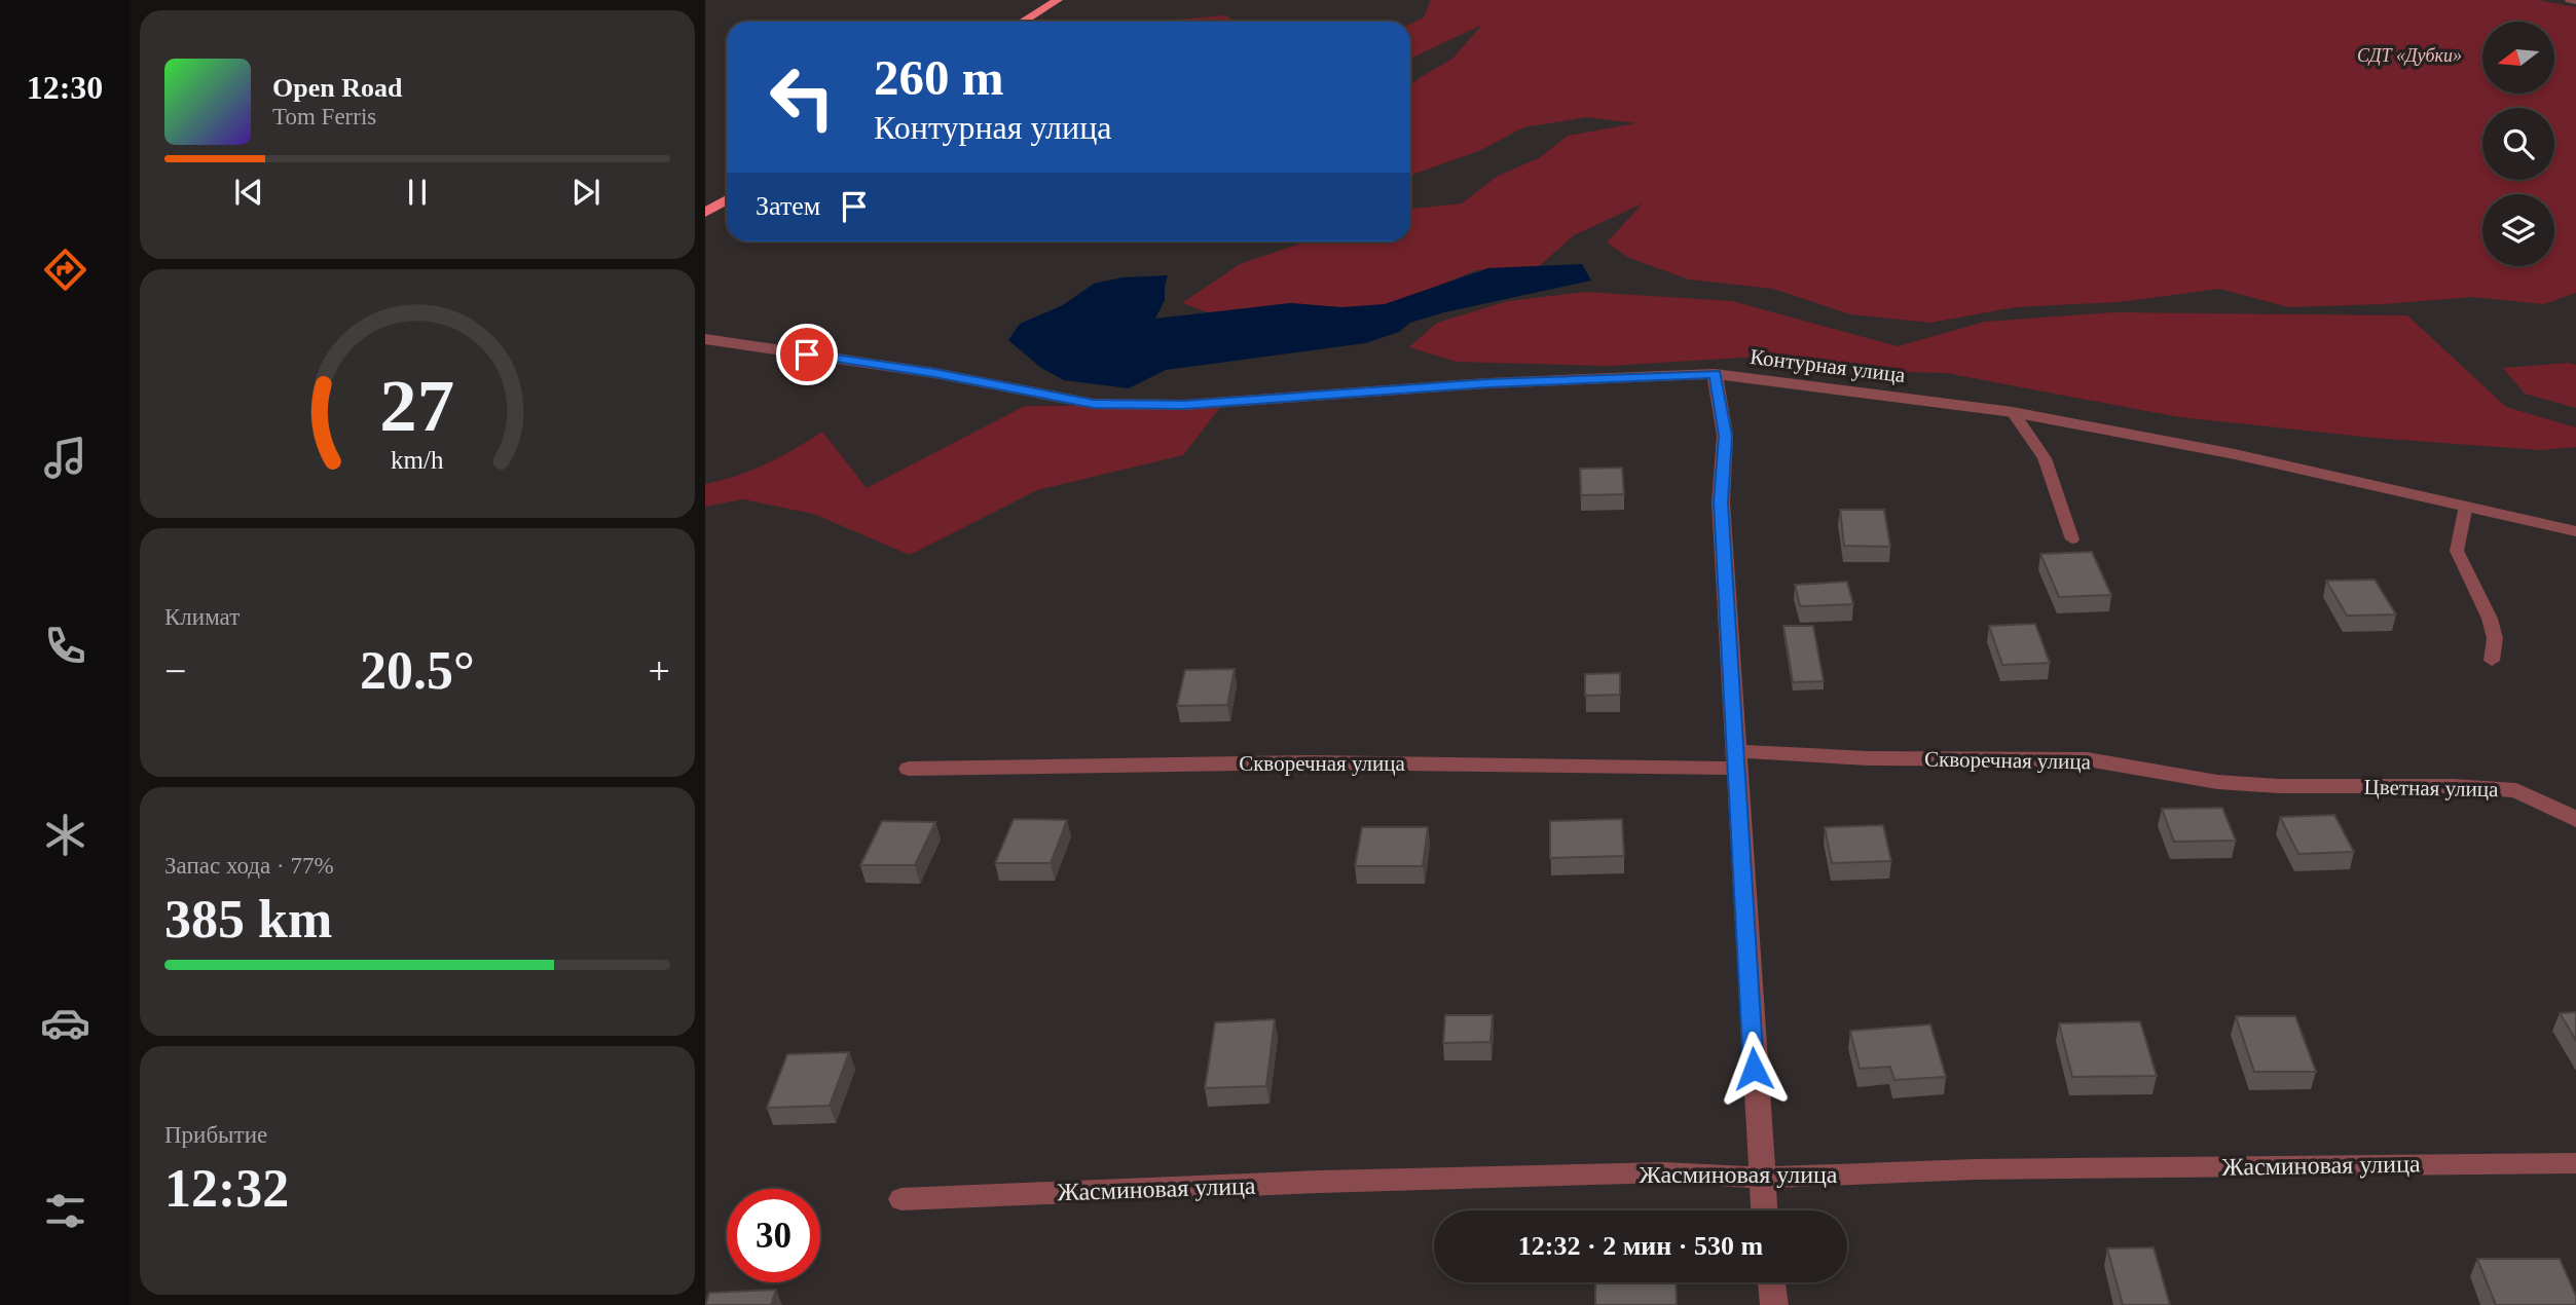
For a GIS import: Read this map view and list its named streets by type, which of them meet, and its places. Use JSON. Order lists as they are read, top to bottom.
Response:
{
  "streets": {
    "street": [
      "Контурная улица",
      "Скворечная улица",
      "Цветная улица",
      "Жасминовая улица"
    ]
  },
  "crossings": [
    ["Скворечная улица", "Цветная улица"]
  ],
  "parks": ["СДТ «Дубки»"],
  "north": "left",
  "page": {
    "tabs": "12:30",
    "turn": ["260 m", "Контурная улица"],
    "song": ["Open Road", "Tom Ferris"],
    "then": "Затем",
    "tile": [
      "Климат",
      ["Запас хода · 77%", "385 km"],
      ["Прибытие", "12:32"]
    ],
    "heat": ["−", "20.5°", "+"],
    "limit": "30",
    "trip": "12:32 · 2 мин · 530 m",
    "gauge": ["27", "km/h"]
  }
}
